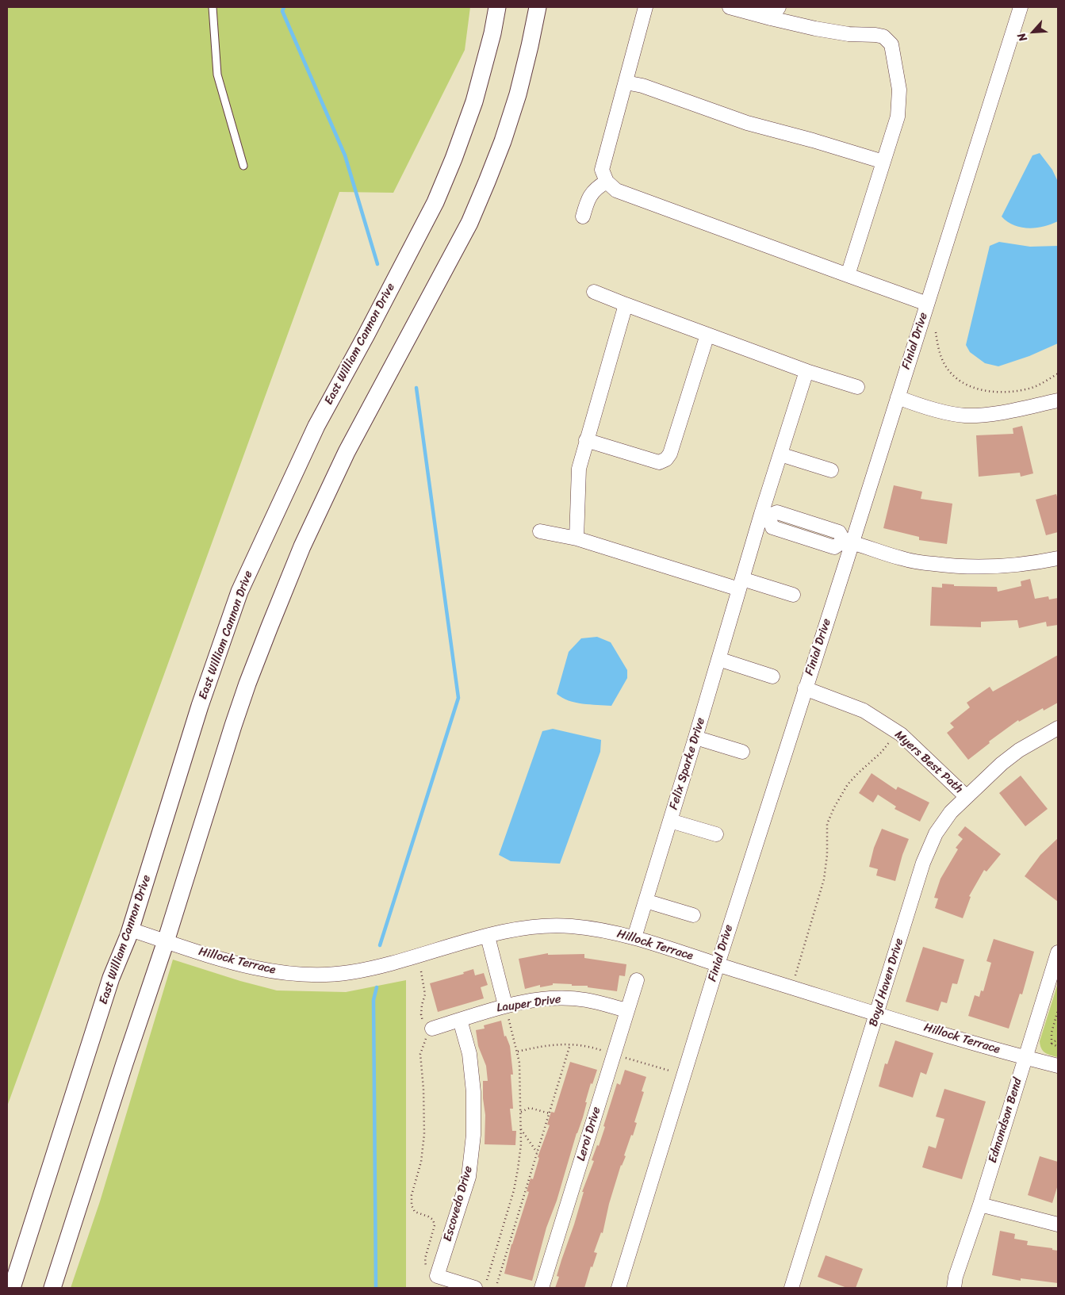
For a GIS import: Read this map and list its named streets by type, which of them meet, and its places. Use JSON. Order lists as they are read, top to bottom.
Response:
{
  "streets": {
    "street": [
      "Finial Drive",
      "East William Cannon Drive",
      "Myers Best Path",
      "Felix Sparke Drive",
      "Hillock Terrace",
      "Boyd Haven Drive",
      "Lauper Drive",
      "Edmondson Bend",
      "Leroi Drive",
      "Escovedo Drive"
    ]
  },
  "crossings": [
    ["Finial Drive", "Myers Best Path"],
    ["Finial Drive", "Hillock Terrace"],
    ["East William Cannon Drive", "Hillock Terrace"],
    ["Myers Best Path", "Boyd Haven Drive"],
    ["Felix Sparke Drive", "Hillock Terrace"],
    ["Hillock Terrace", "Boyd Haven Drive"],
    ["Hillock Terrace", "Edmondson Bend"],
    ["Lauper Drive", "Leroi Drive"],
    ["Lauper Drive", "Escovedo Drive"]
  ],
  "north": "bottom left"
}
